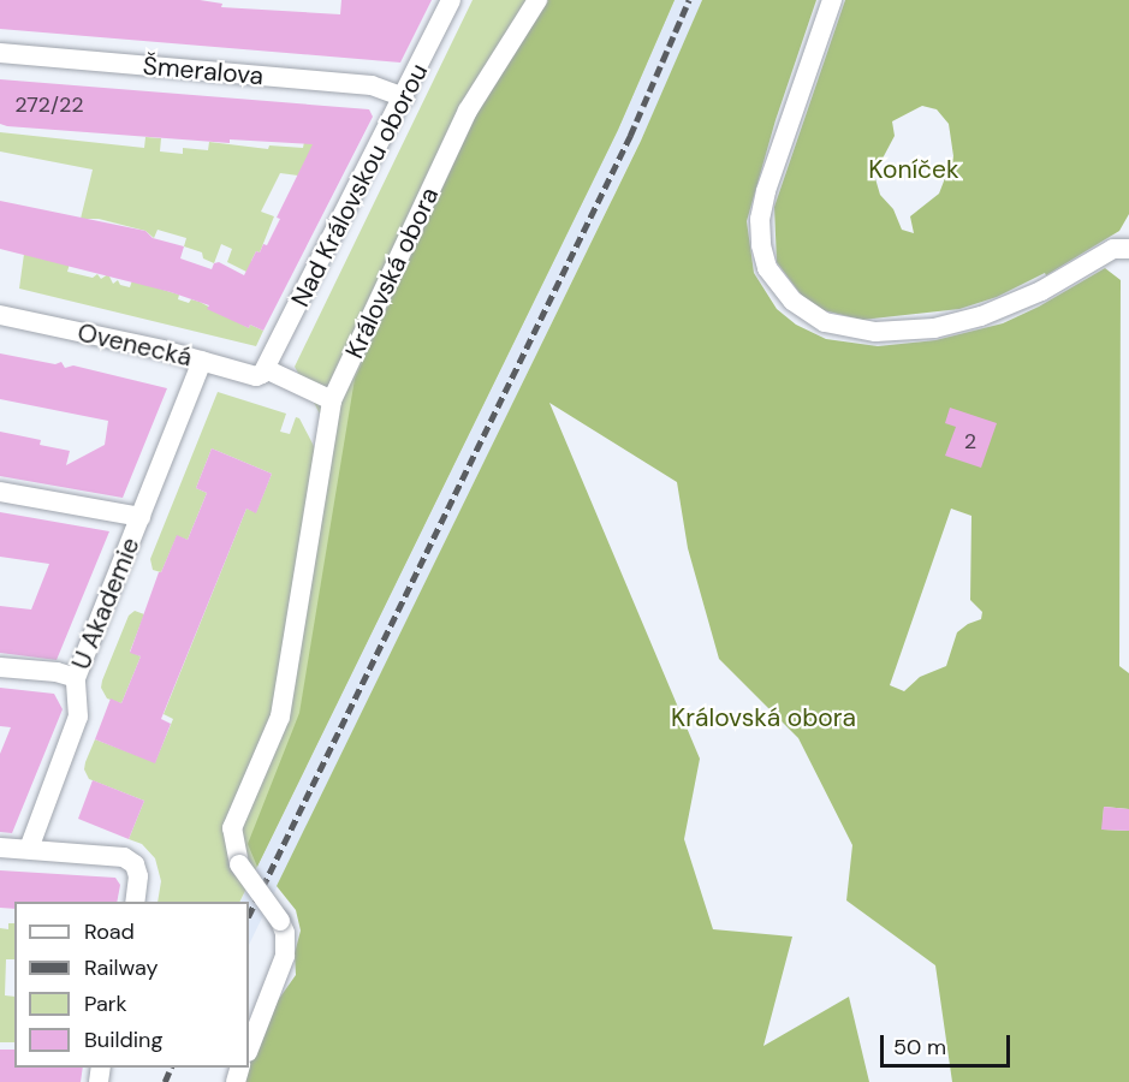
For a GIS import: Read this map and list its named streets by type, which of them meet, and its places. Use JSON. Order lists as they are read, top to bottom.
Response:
{
  "streets": {
    "street": [
      "Šmeralova",
      "Nad Královskou oborou",
      "Královská obora",
      "Ovenecká",
      "U Akademie"
    ]
  },
  "crossings": [
    ["Šmeralova", "Nad Královskou oborou"],
    ["Nad Královskou oborou", "Ovenecká"],
    ["Ovenecká", "U Akademie"]
  ],
  "parks": ["Koníček", "Královská obora"],
  "house_numbers": ["272/22", "2"],
  "legend": [
    "Road",
    "Railway",
    "Park",
    "Building"
  ],
  "scale_bar": "50 m"
}
